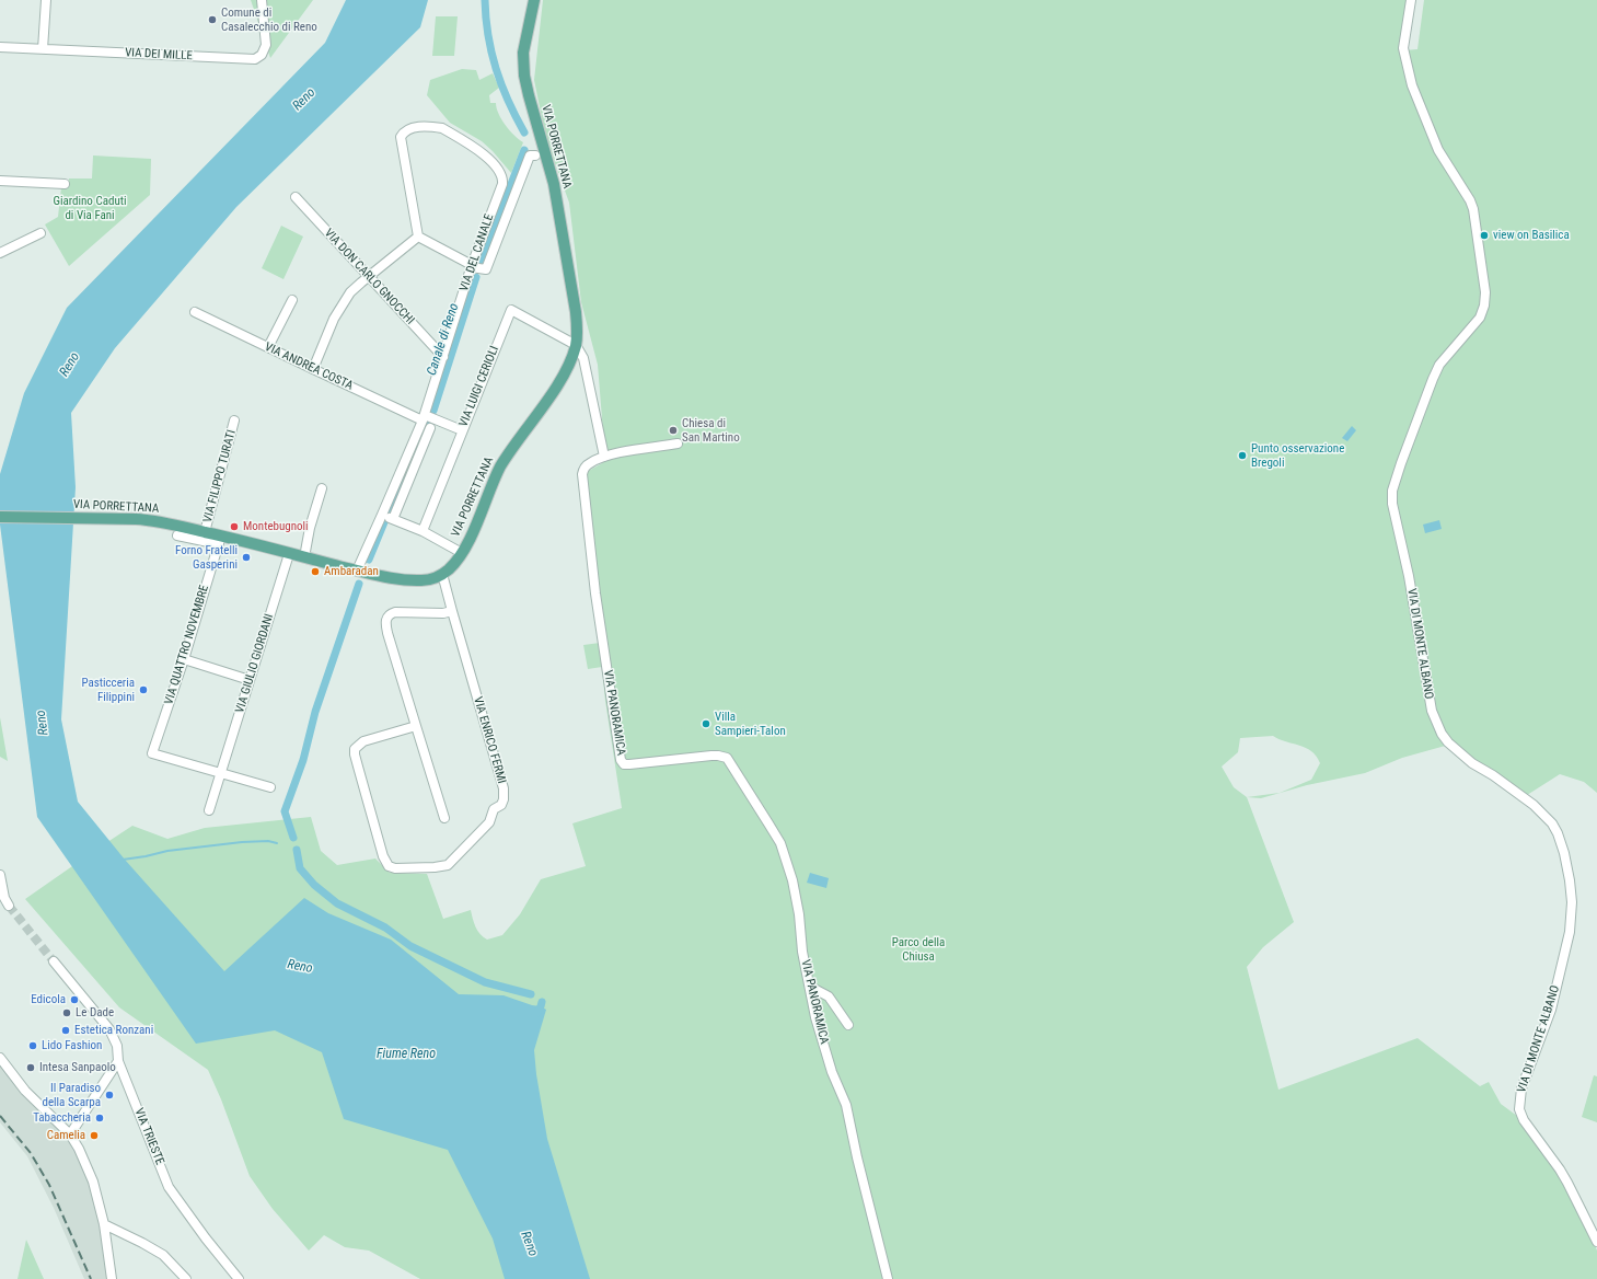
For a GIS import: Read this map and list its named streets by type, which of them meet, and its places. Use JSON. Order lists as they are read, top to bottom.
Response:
{
  "streets": {
    "main road": ["VIA PORRETTANA"],
    "street": [
      "VIA DEI MILLE",
      "VIA DEL CANALE",
      "VIA DON CARLO GNOCCHI",
      "VIA ANDREA COSTA",
      "VIA LUIGI CERIOLI",
      "VIA FILIPPO TURATI",
      "VIA DI MONTE ALBANO",
      "VIA QUATTRO NOVEMBRE",
      "VIA GIULIO GIORDANI",
      "VIA PANORAMICA",
      "VIA ENRICO FERMI",
      "VIA TRIESTE"
    ]
  },
  "crossings": [
    ["VIA PORRETTANA", "VIA DEL CANALE"],
    ["VIA PORRETTANA", "VIA LUIGI CERIOLI"],
    ["VIA PORRETTANA", "VIA FILIPPO TURATI"],
    ["VIA PORRETTANA", "VIA QUATTRO NOVEMBRE"],
    ["VIA PORRETTANA", "VIA GIULIO GIORDANI"],
    ["VIA PORRETTANA", "VIA ENRICO FERMI"],
    ["VIA DEL CANALE", "VIA DON CARLO GNOCCHI"],
    ["VIA DEL CANALE", "VIA ANDREA COSTA"],
    ["VIA ANDREA COSTA", "VIA LUIGI CERIOLI"],
    ["VIA QUATTRO NOVEMBRE", "VIA GIULIO GIORDANI"]
  ],
  "water": ["Reno", "Canale di Reno", "Fiume Reno"],
  "parks": ["Giardino Caduti di Via Fani", "Parco della Chiusa"],
  "places": [
    "Comune di Casalecchio di Reno",
    "view on Basilica",
    "Chiesa di San Martino",
    "Punto osservazione Bregoli",
    "Montebugnoli",
    "Forno Fratelli Gasperini",
    "Ambaradan",
    "Pasticceria Filippini",
    "Villa Sampieri-Talon",
    "Edicola",
    "Le Dade",
    "Estetica Ronzani",
    "Lido Fashion",
    "Intesa Sanpaolo",
    "Il Paradiso della Scarpa",
    "Tabaccheria",
    "Camelia"
  ]
}
